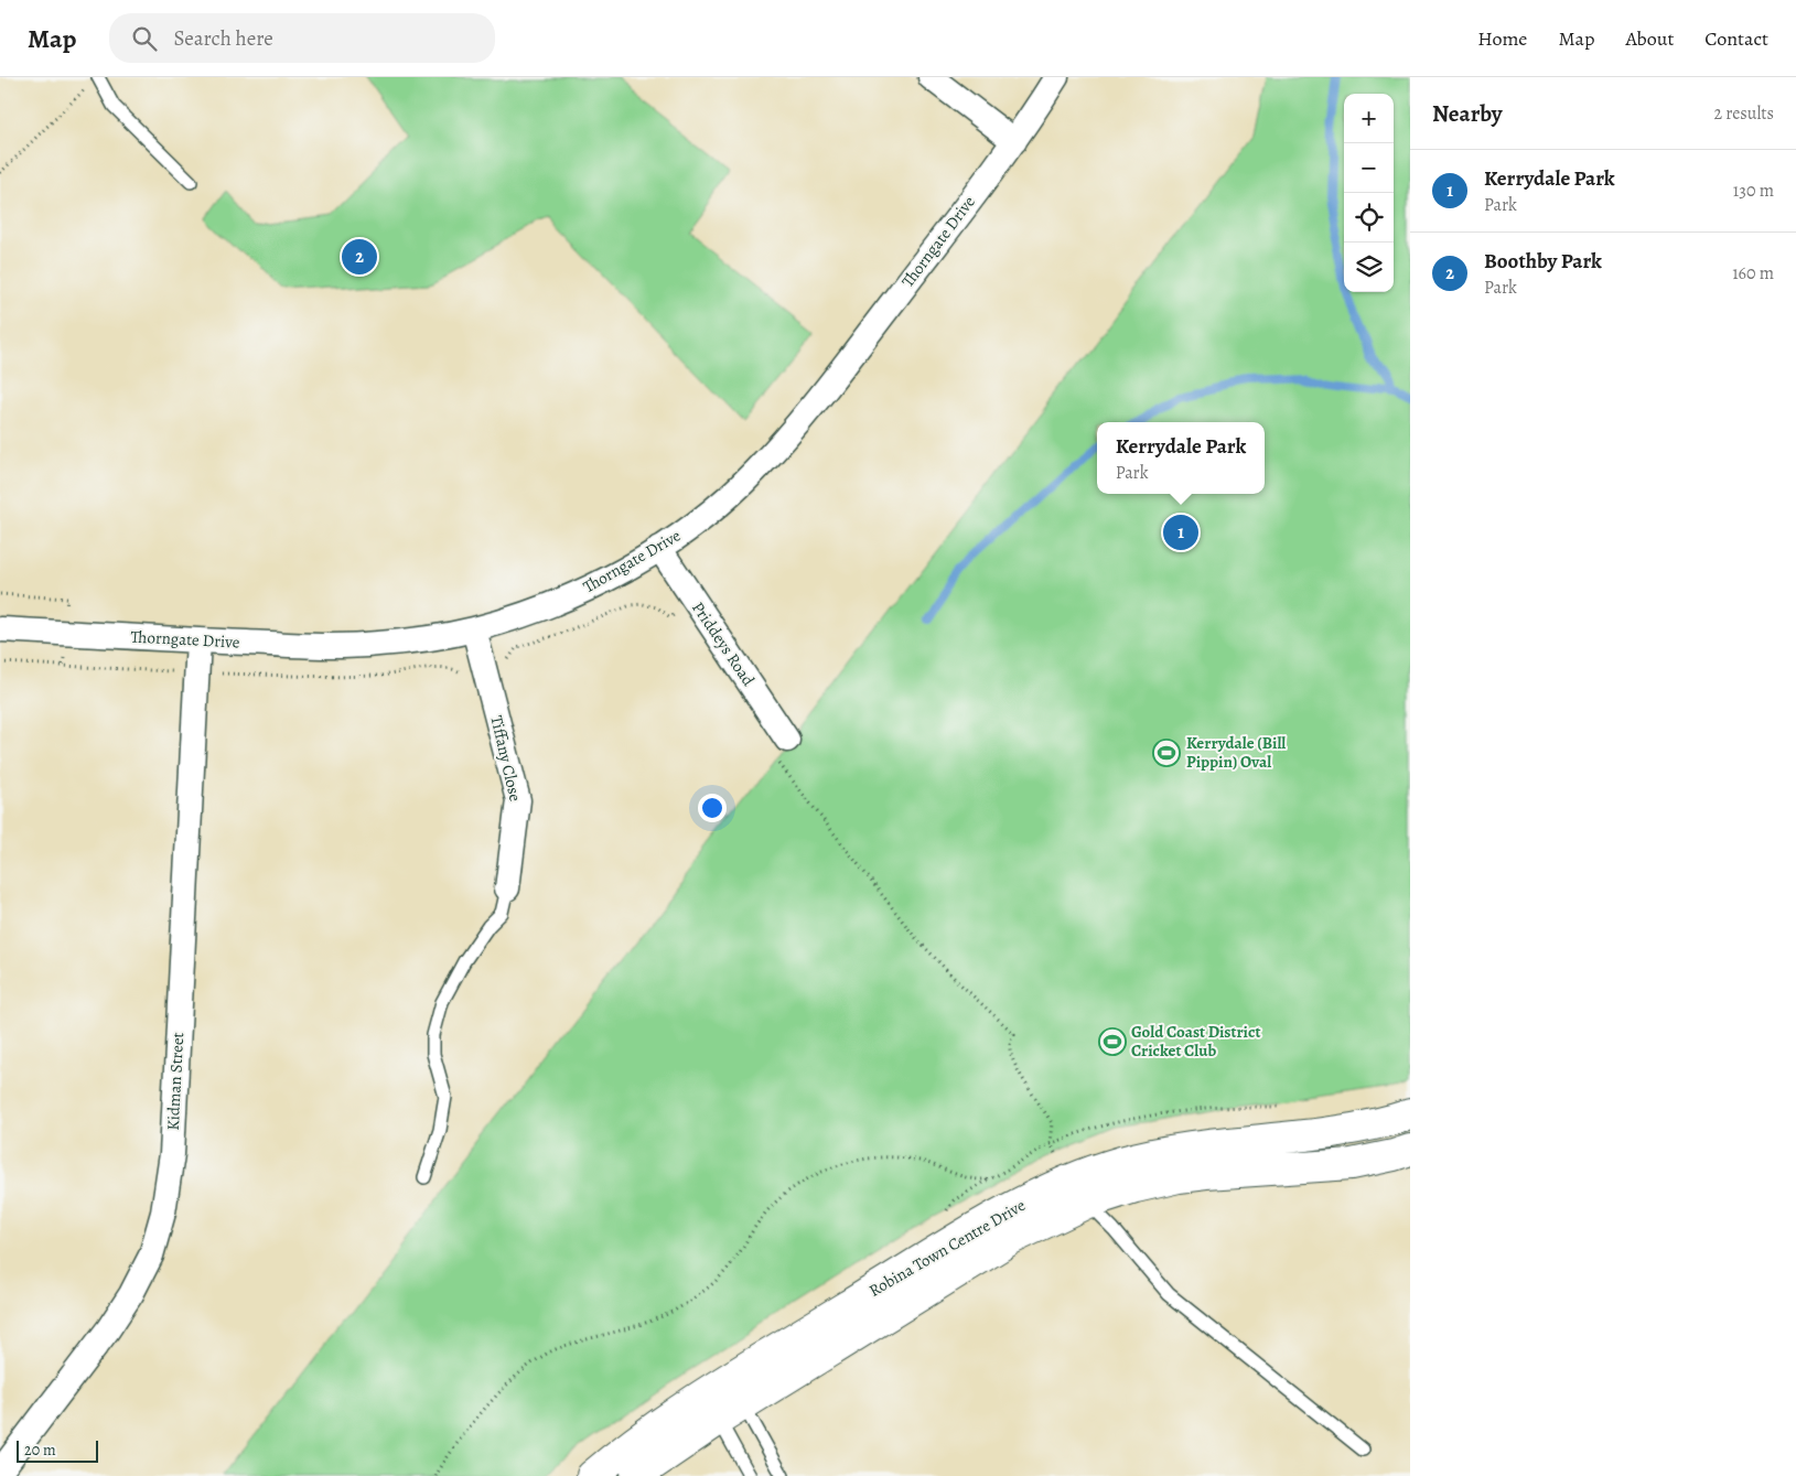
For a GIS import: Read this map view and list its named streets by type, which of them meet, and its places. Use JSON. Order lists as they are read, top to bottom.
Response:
{
  "streets": {
    "street": [
      "Thorngate Drive",
      "Priddeys Road",
      "Tiffany Close",
      "Kidman Street",
      "Robina Town Centre Drive"
    ]
  },
  "crossings": [
    ["Thorngate Drive", "Priddeys Road"],
    ["Thorngate Drive", "Tiffany Close"],
    ["Thorngate Drive", "Kidman Street"]
  ],
  "places": {
    "sports": ["Kerrydale (Bill Pippin) Oval", "Gold Coast District Cricket Club"]
  },
  "scale_bar": "20 m",
  "page": {
    "header": "Map",
    "search": "Search here",
    "nav": [
      "Home",
      "Map",
      "About",
      "Contact"
    ],
    "heading": ["Nearby", "2 results"],
    "map_buttons": ["+", "−"],
    "list": [
      {
        "mark": "1",
        "name": "Kerrydale Park",
        "note": "Park",
        "value": "130 m"
      },
      {
        "mark": "2",
        "name": "Boothby Park",
        "note": "Park",
        "value": "160 m"
      }
    ],
    "pins": ["2", "1"],
    "popup": ["Kerrydale Park", "Park"],
    "scale": "20 m"
  }
}
